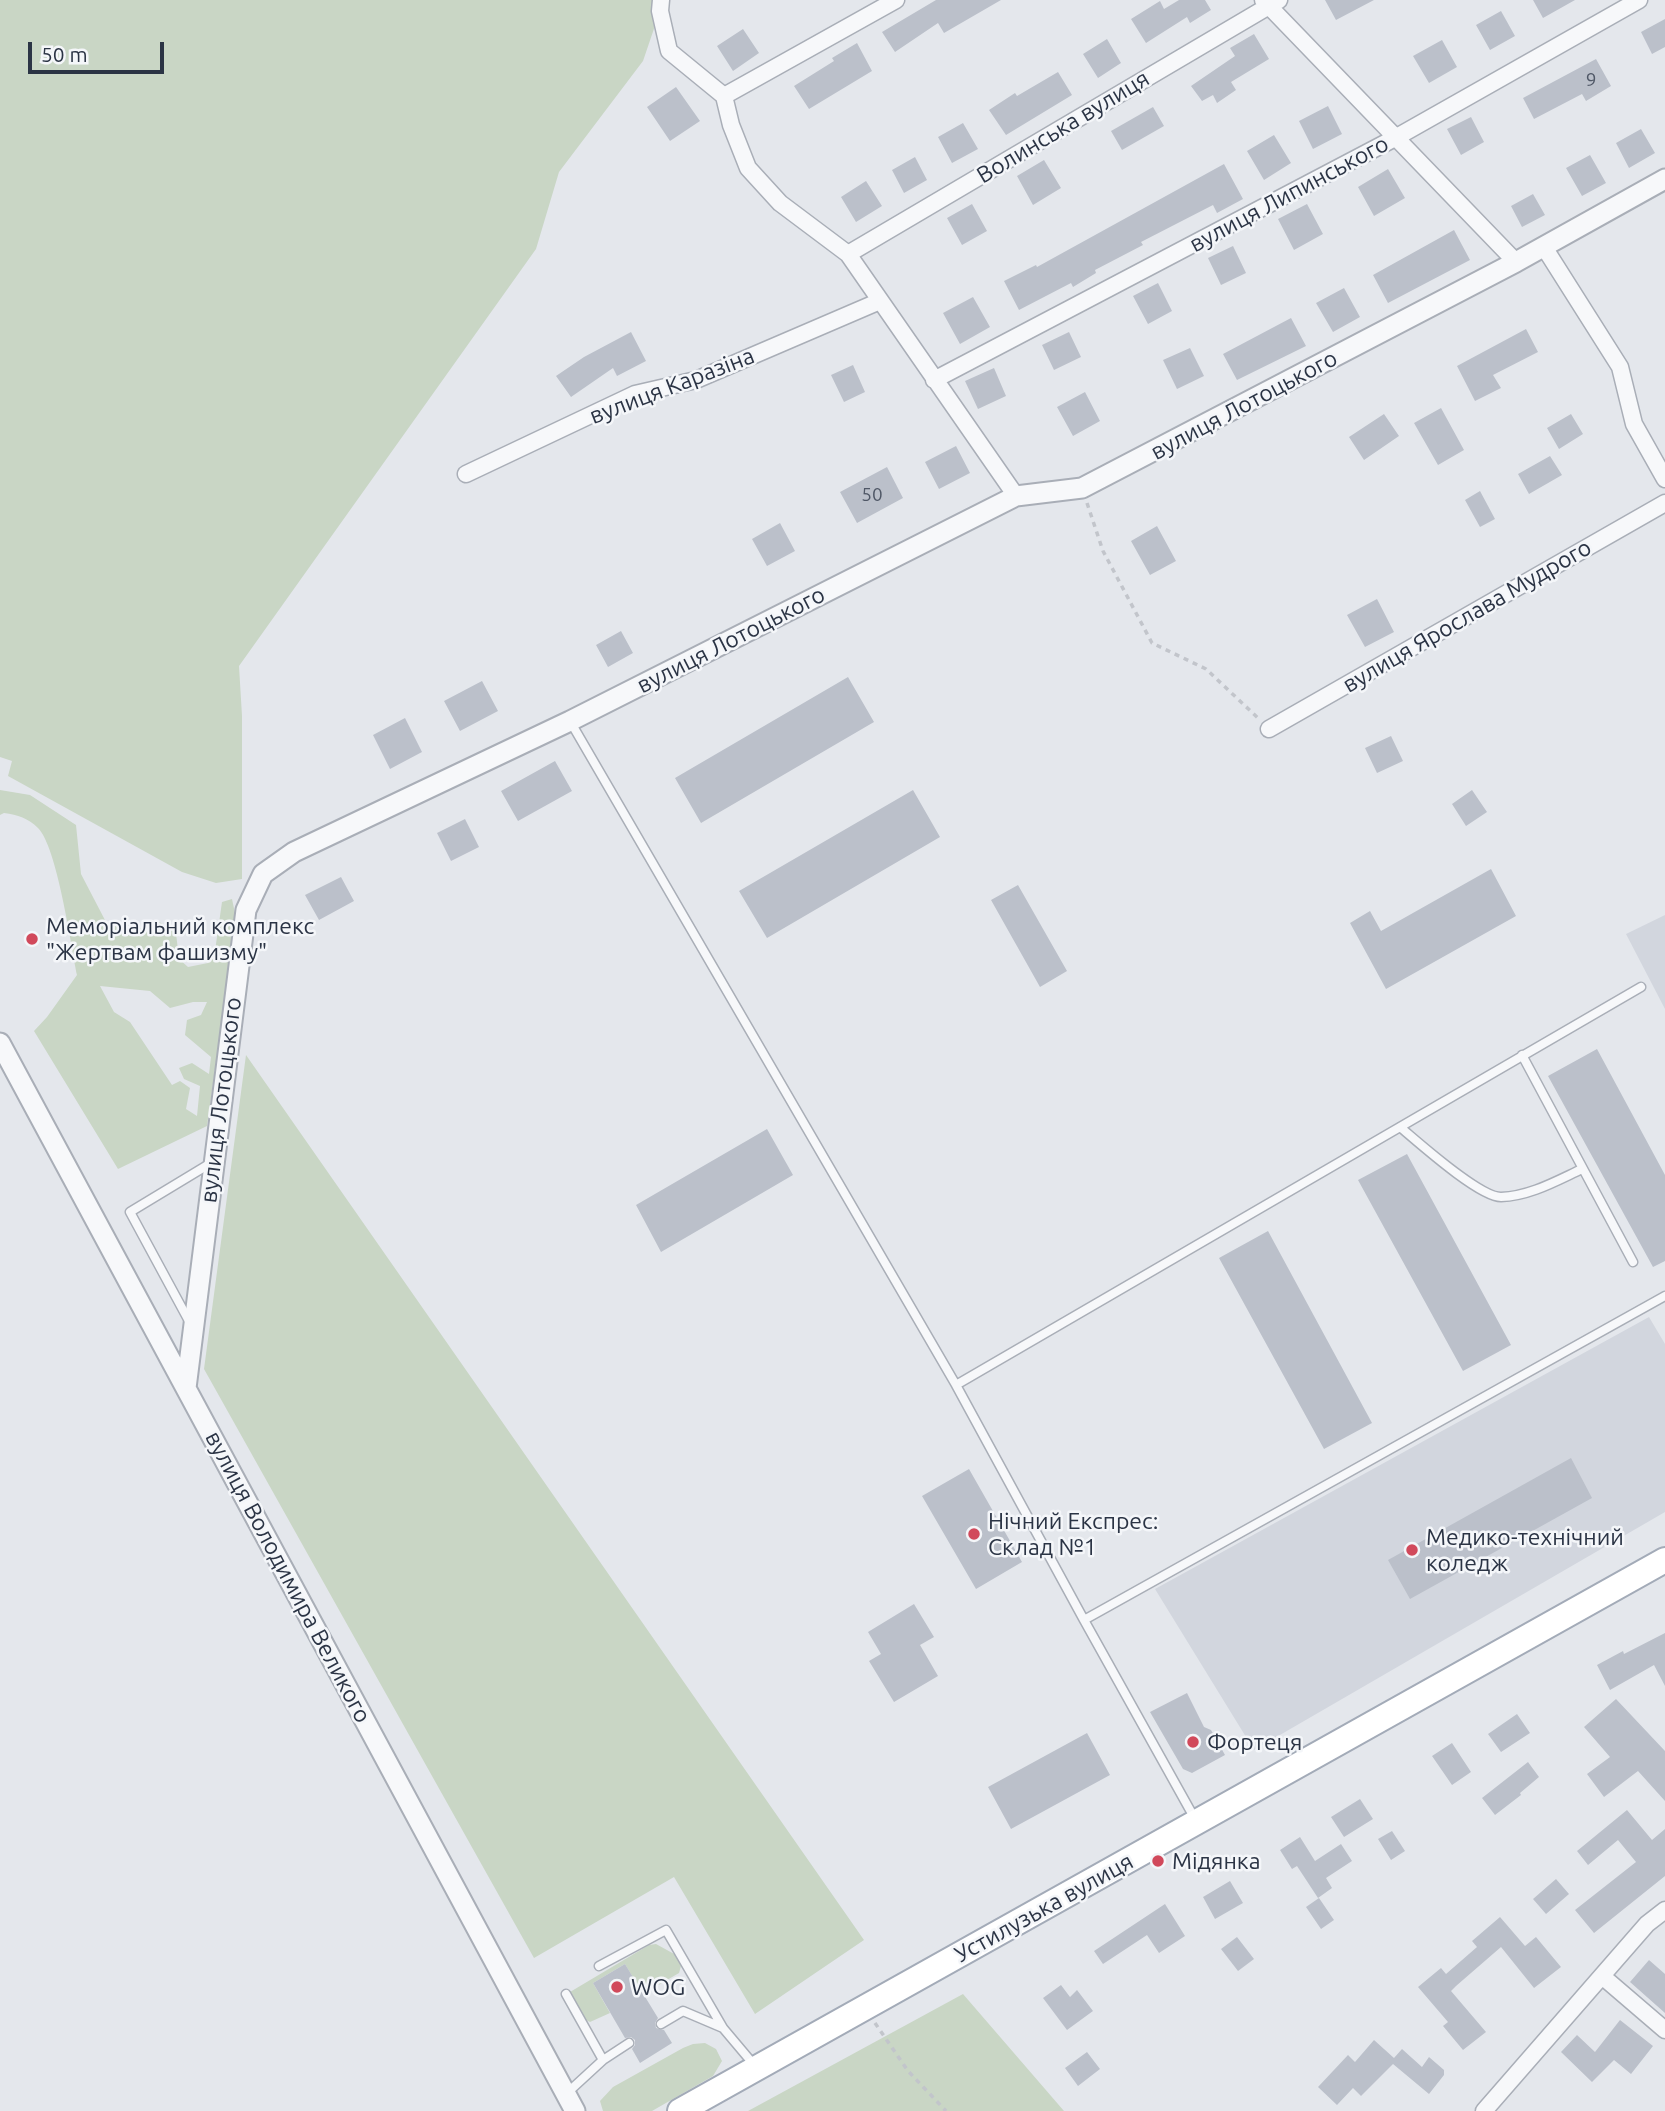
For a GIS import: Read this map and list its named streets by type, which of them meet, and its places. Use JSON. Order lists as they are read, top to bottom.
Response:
{
  "streets": {
    "main road": ["Устилузька вулиця"],
    "street": [
      "Волинська вулиця",
      "вулиця Липинського",
      "вулиця Каразіна",
      "вулиця Лотоцького",
      "вулиця Ярослава Мудрого",
      "вулиця Володимира Великого"
    ]
  },
  "crossings": [
    ["вулиця Лотоцького", "вулиця Володимира Великого"]
  ],
  "places": [
    "Меморіальний комплекс \"Жертвам фашизму\"",
    "Нічний Експрес: Склад №1",
    "Медико-технічний коледж",
    "Фортеця",
    "Мідянка",
    "WOG"
  ],
  "house_numbers": ["9", "50"],
  "scale_bar": "50 m"
}
